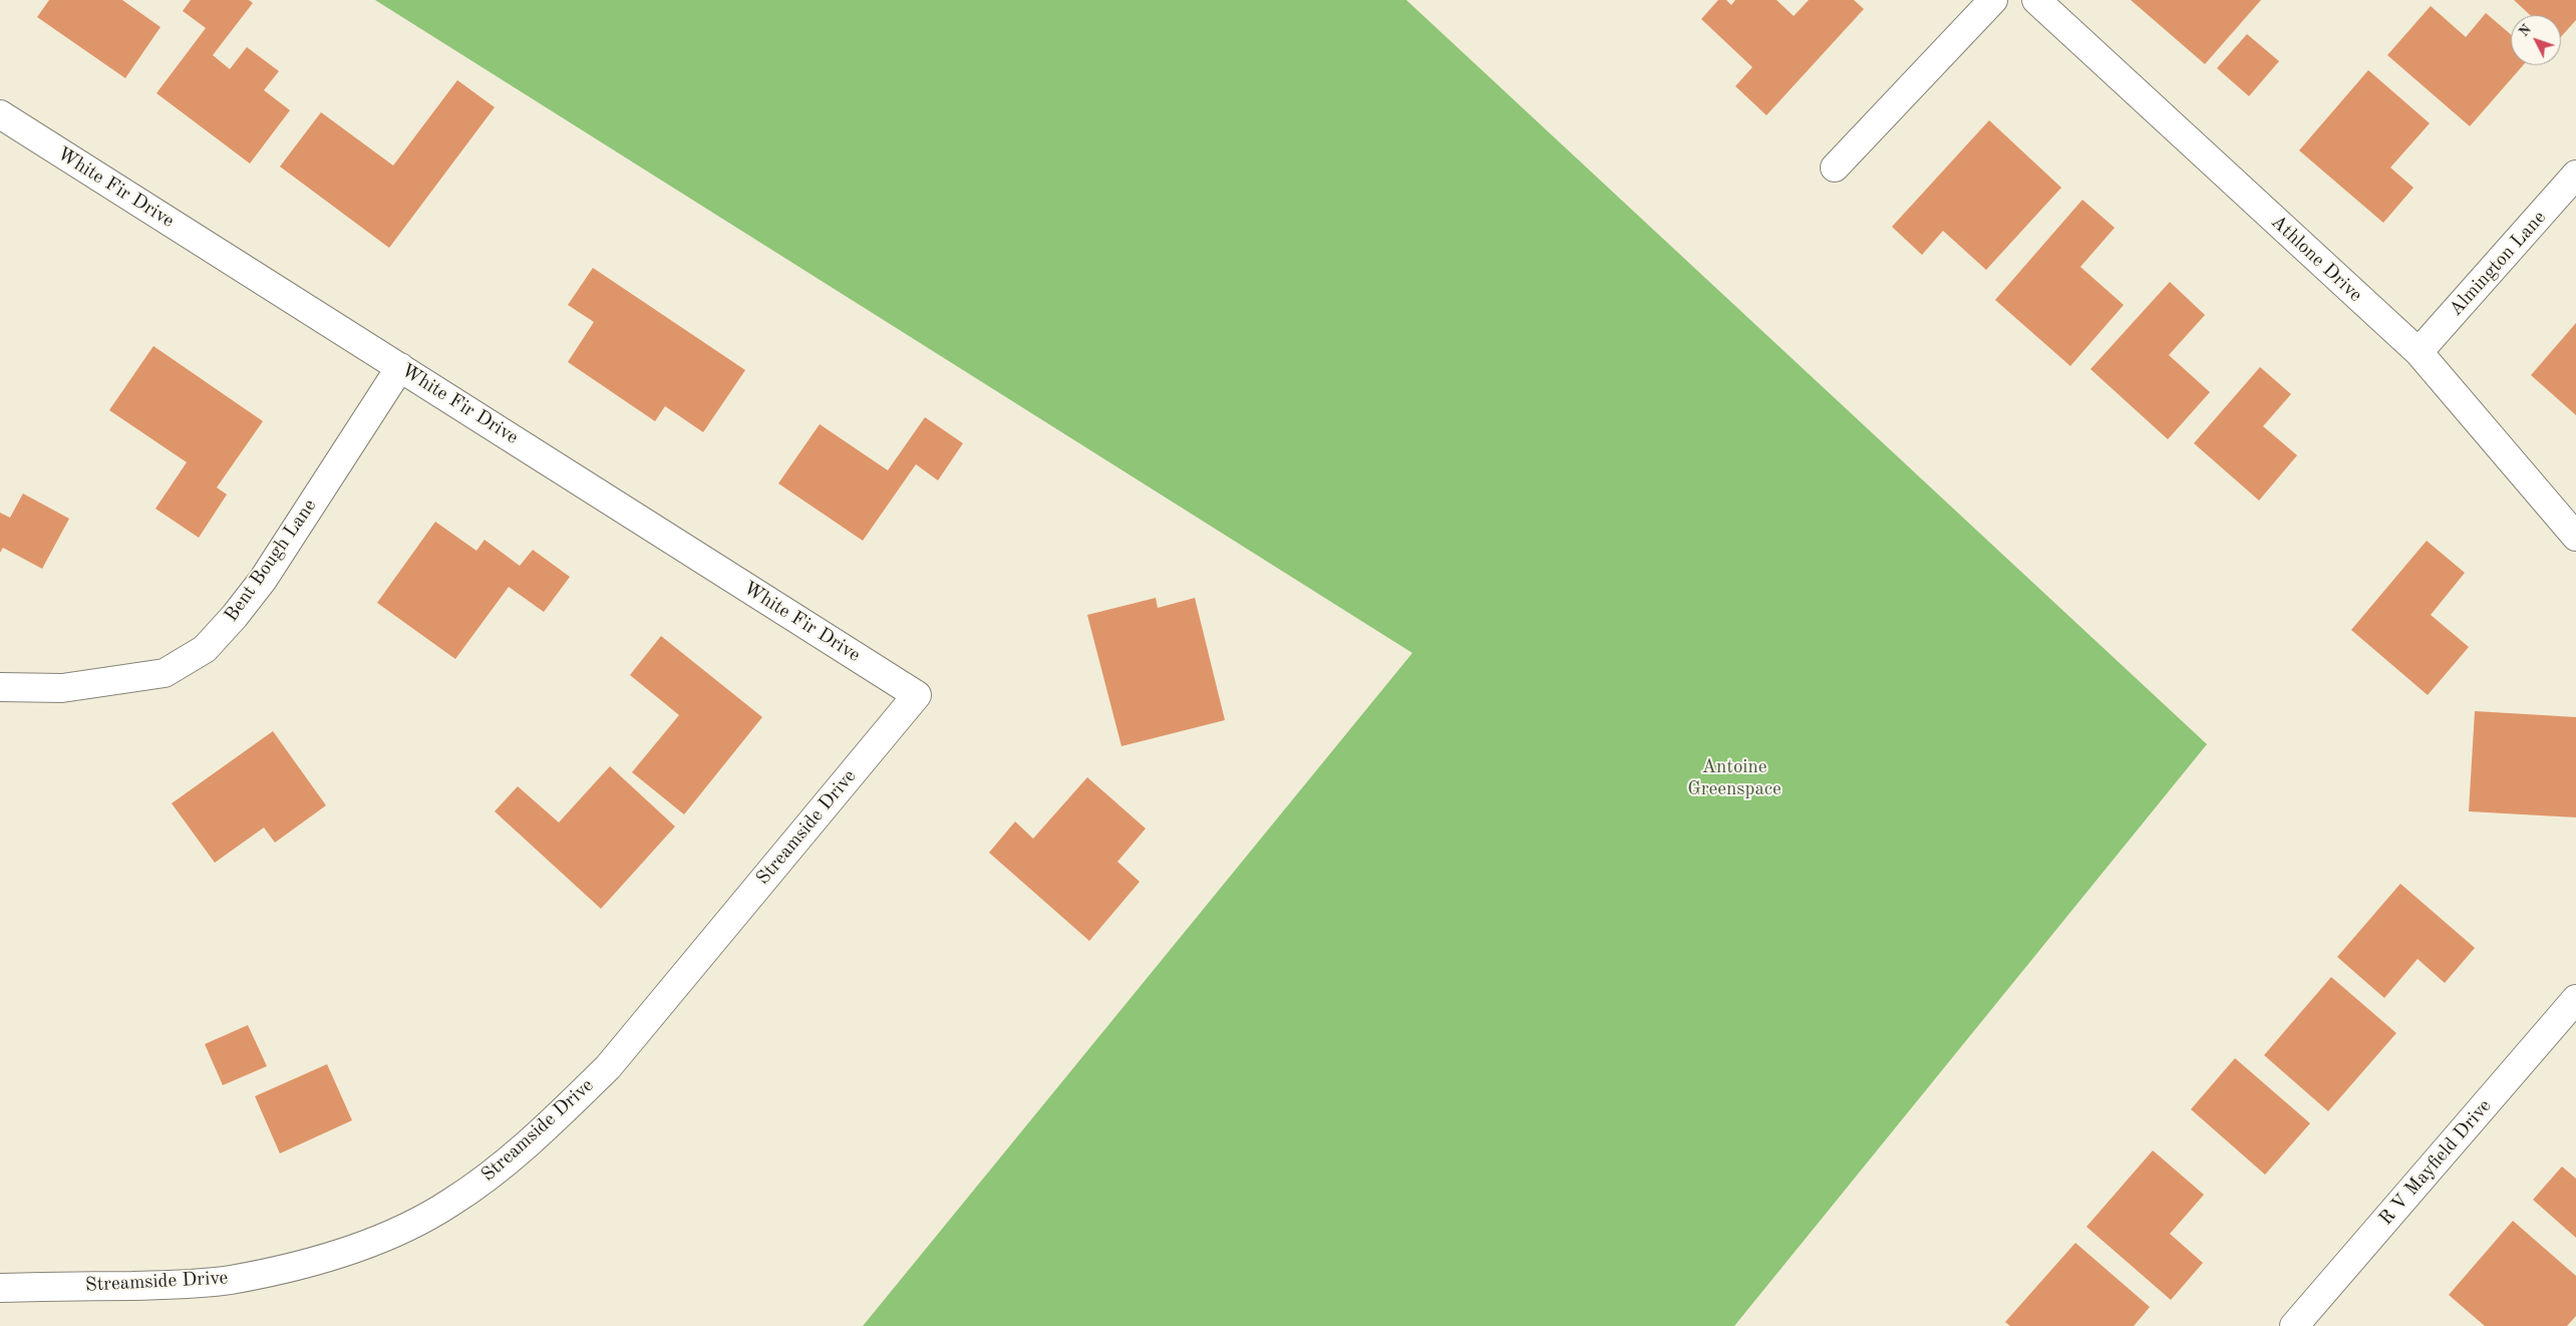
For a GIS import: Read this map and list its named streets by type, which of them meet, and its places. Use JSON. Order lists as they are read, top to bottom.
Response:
{
  "streets": {
    "street": [
      "White Fir Drive",
      "Athlone Drive",
      "Almington Lane",
      "Bent Bough Lane",
      "Streamside Drive",
      "R V Mayfield Drive"
    ]
  },
  "crossings": [
    ["White Fir Drive", "Bent Bough Lane"],
    ["White Fir Drive", "Streamside Drive"],
    ["Athlone Drive", "Almington Lane"]
  ],
  "parks": ["Antoine Greenspace"],
  "north": "top left"
}
